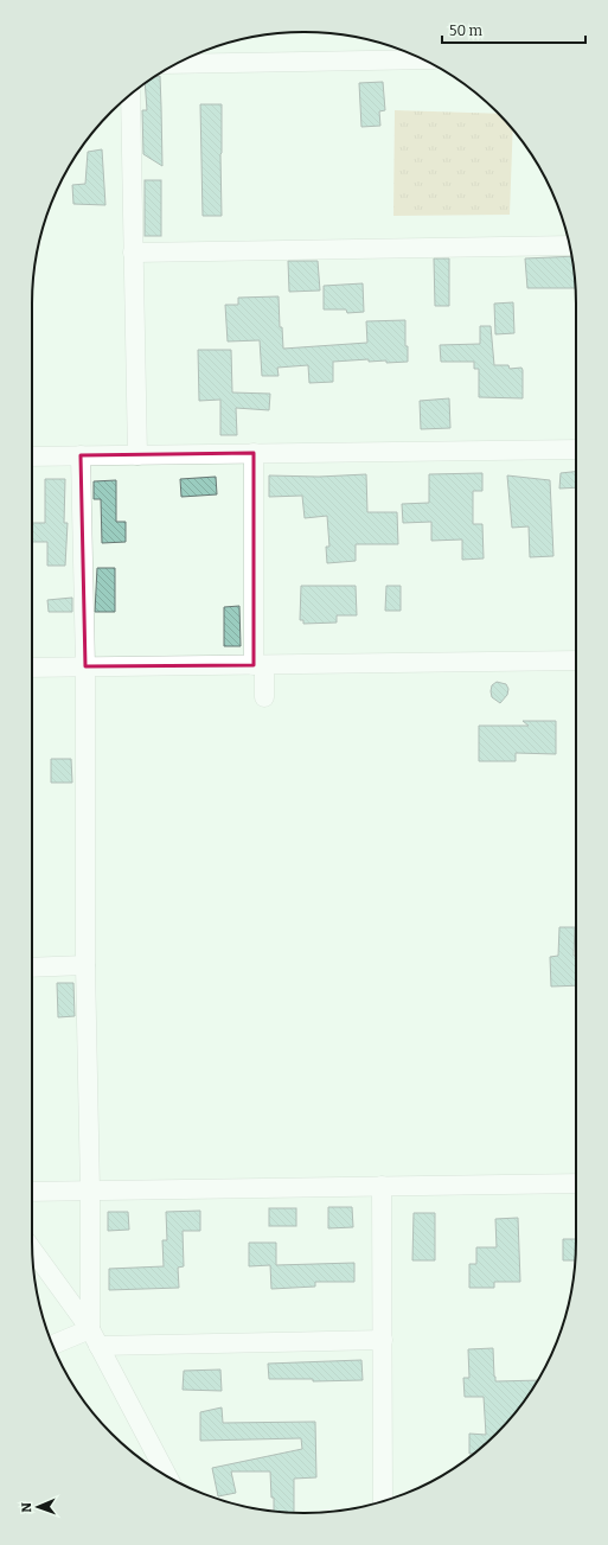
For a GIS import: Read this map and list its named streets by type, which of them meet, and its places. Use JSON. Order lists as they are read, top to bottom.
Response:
{
  "scale_bar": "50 m",
  "north": "left"
}
